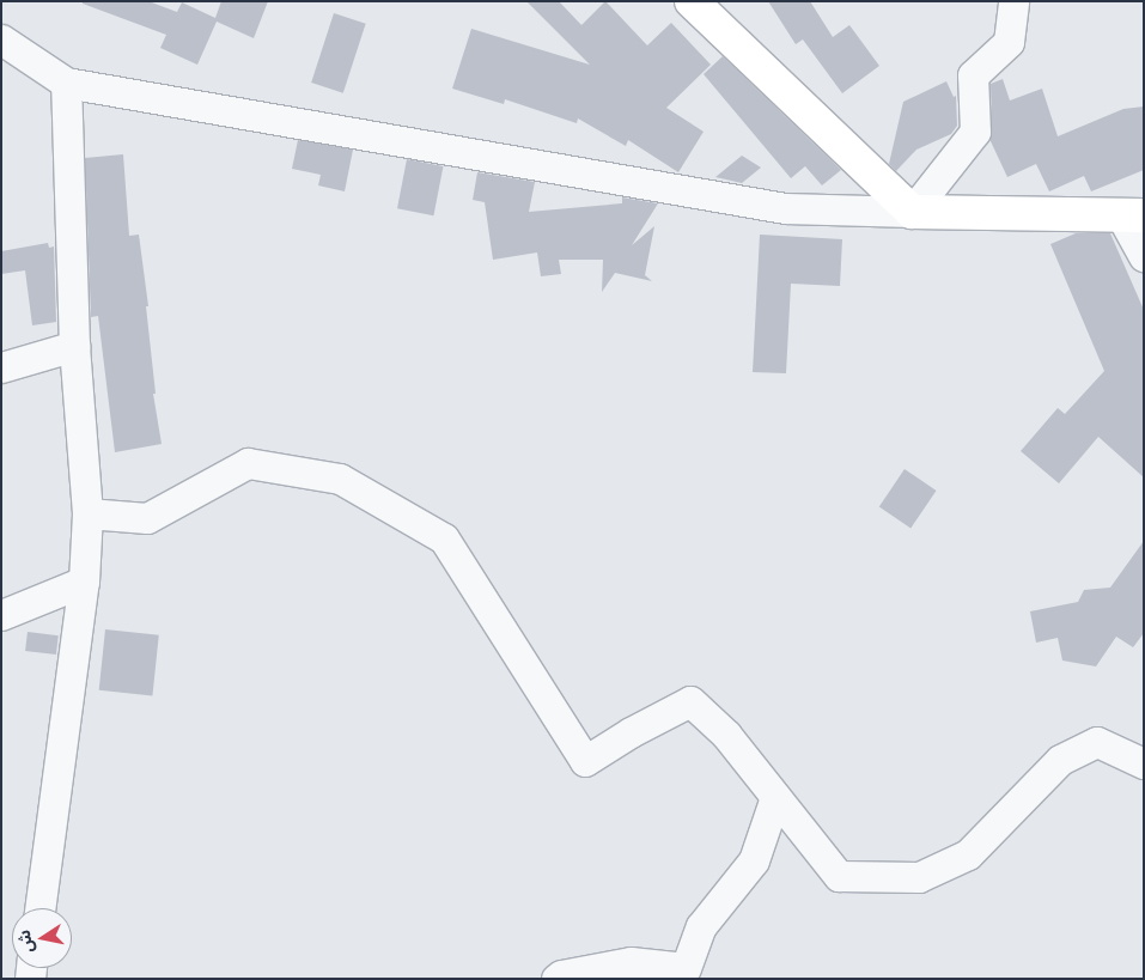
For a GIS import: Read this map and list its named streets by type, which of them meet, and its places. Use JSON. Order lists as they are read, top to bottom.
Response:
{
  "north": "left"
}
